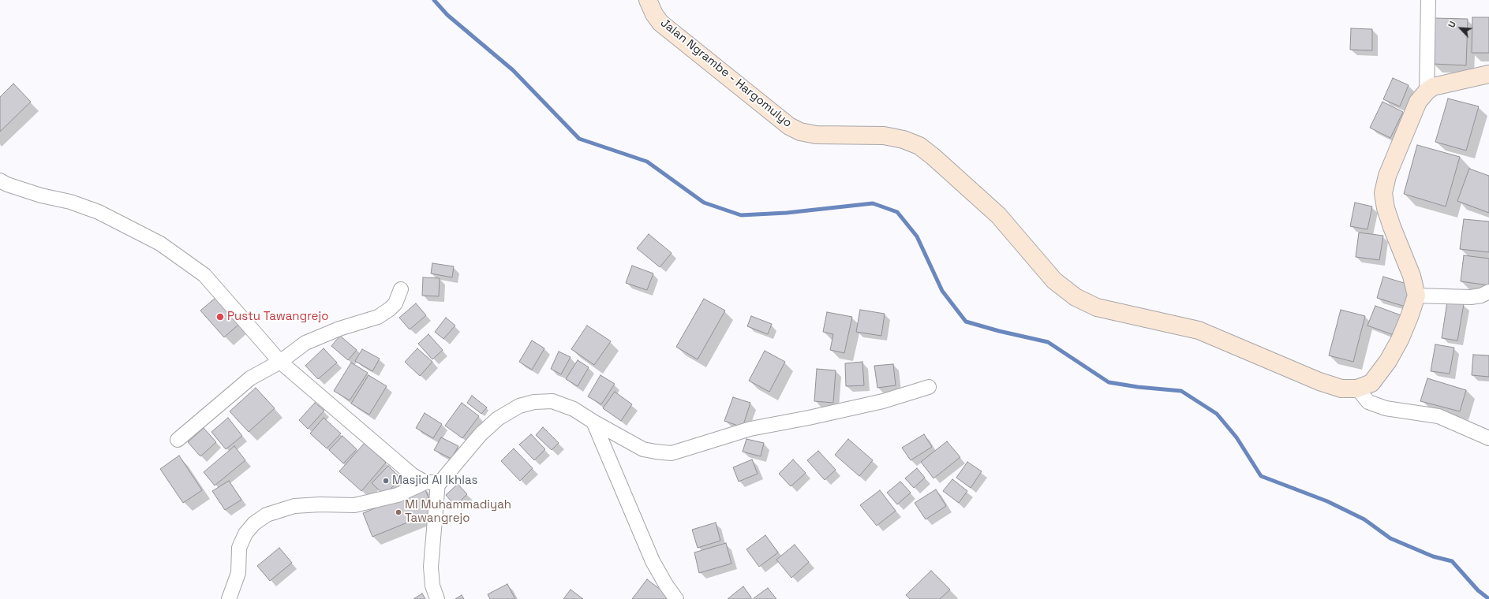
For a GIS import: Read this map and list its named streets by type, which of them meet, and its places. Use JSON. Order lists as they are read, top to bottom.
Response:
{
  "streets": {
    "main road": ["Jalan Ngrambe - Hargomulyo"]
  },
  "places": ["Pustu Tawangrejo", "Masjid Al Ikhlas", "MI Muhammadiyah Tawangrejo"],
  "north": "top left"
}
